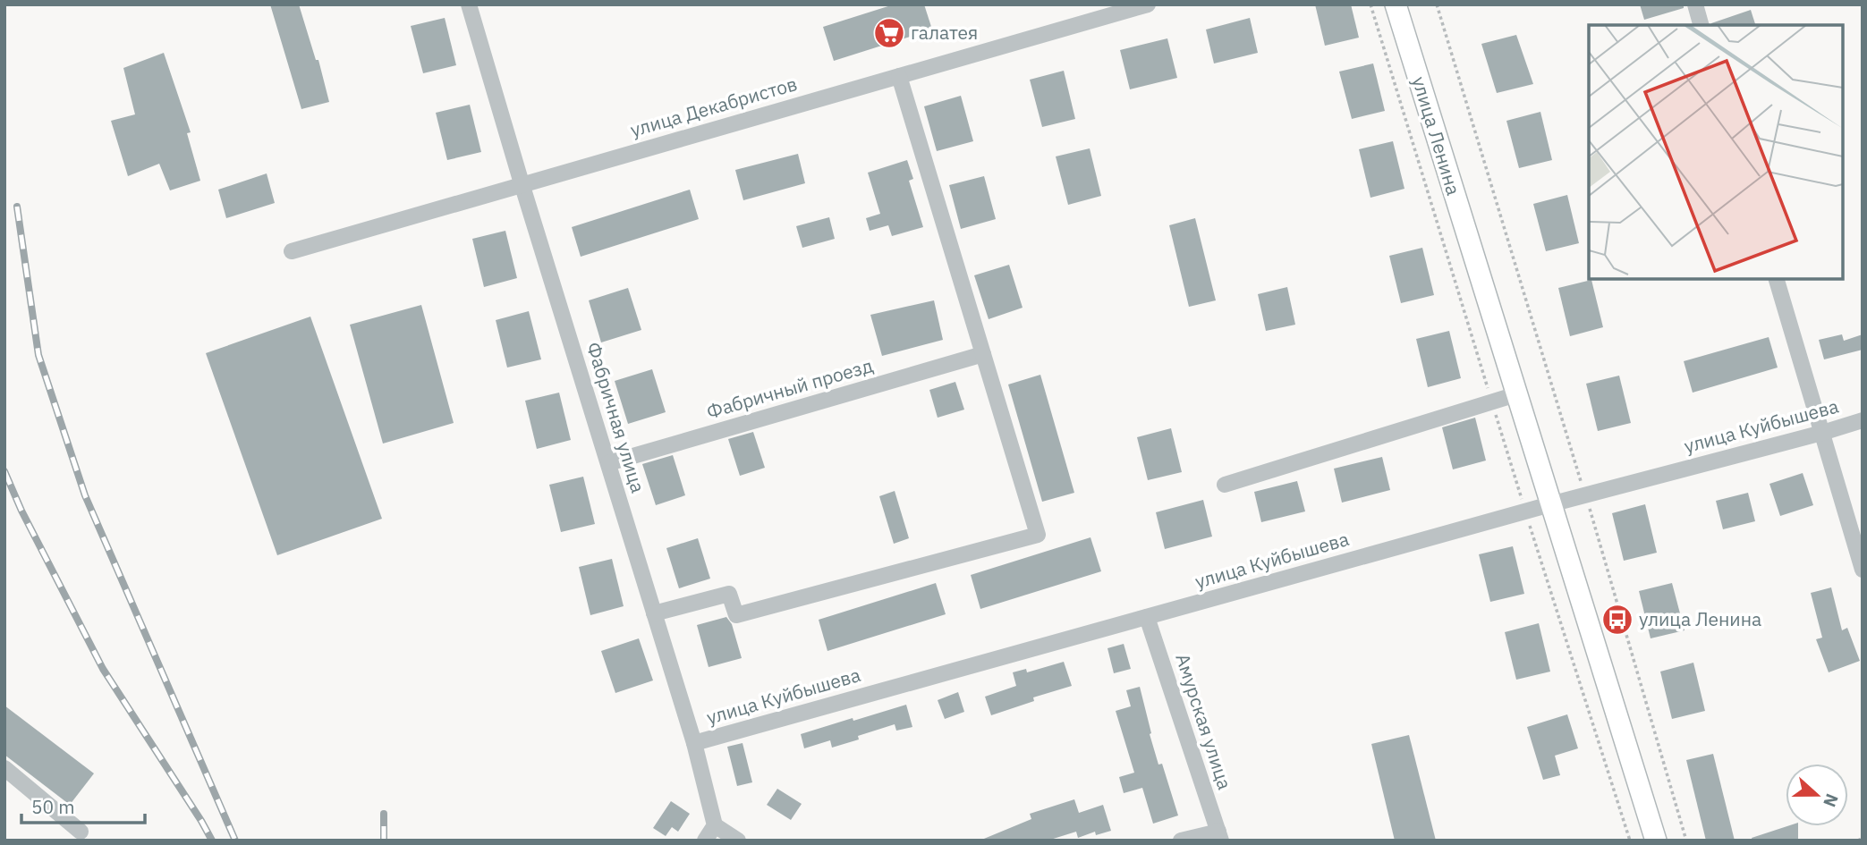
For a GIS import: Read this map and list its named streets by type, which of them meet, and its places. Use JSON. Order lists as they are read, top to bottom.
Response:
{
  "streets": {
    "main road": ["улица Ленина"],
    "street": [
      "улица Декабристов",
      "Фабричный проезд",
      "Фабричная улица",
      "улица Куйбышева",
      "Амурская улица"
    ]
  },
  "crossings": [
    ["улица Декабристов", "Фабричная улица"],
    ["улица Ленина", "улица Куйбышева"],
    ["Фабричный проезд", "Фабричная улица"],
    ["Фабричная улица", "улица Куйбышева"],
    ["улица Куйбышева", "Амурская улица"]
  ],
  "places": {
    "supermarket": ["галатея"],
    "bus stop": ["улица Ленина"]
  },
  "scale_bar": "50 m",
  "north": "right"
}
